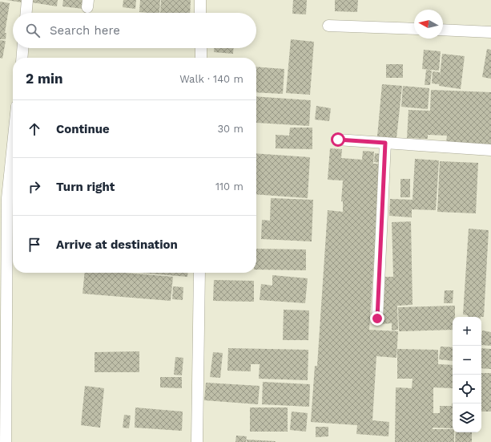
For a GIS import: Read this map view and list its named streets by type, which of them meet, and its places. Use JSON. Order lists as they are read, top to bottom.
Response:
{
  "north": "left",
  "page": {
    "search": "Search here",
    "heading": ["2 min", "Walk · 140 m"],
    "list": [
      ["Continue", "30 m"],
      ["Turn right", "110 m"],
      "Arrive at destination"
    ],
    "map_buttons": ["+", "−"]
  }
}
